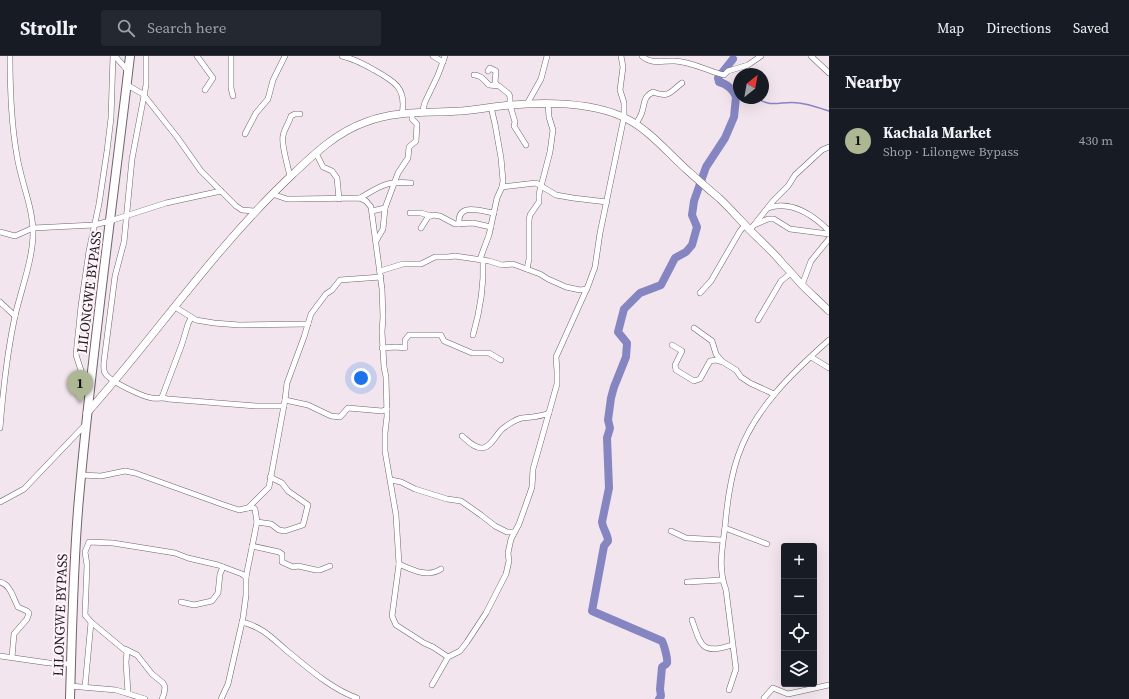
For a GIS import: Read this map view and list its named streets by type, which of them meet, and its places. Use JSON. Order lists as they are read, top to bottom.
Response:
{
  "streets": {
    "main road": ["LILONGWE BYPASS"]
  },
  "north": "top right",
  "page": {
    "header": "Strollr",
    "search": "Search here",
    "nav": ["Map", "Directions", "Saved"],
    "heading": "Nearby",
    "list": [
      {
        "mark": "1",
        "name": "Kachala Market",
        "note": "Shop · Lilongwe Bypass",
        "value": "430 m"
      }
    ],
    "pins": "1",
    "map_buttons": ["+", "−"]
  }
}
